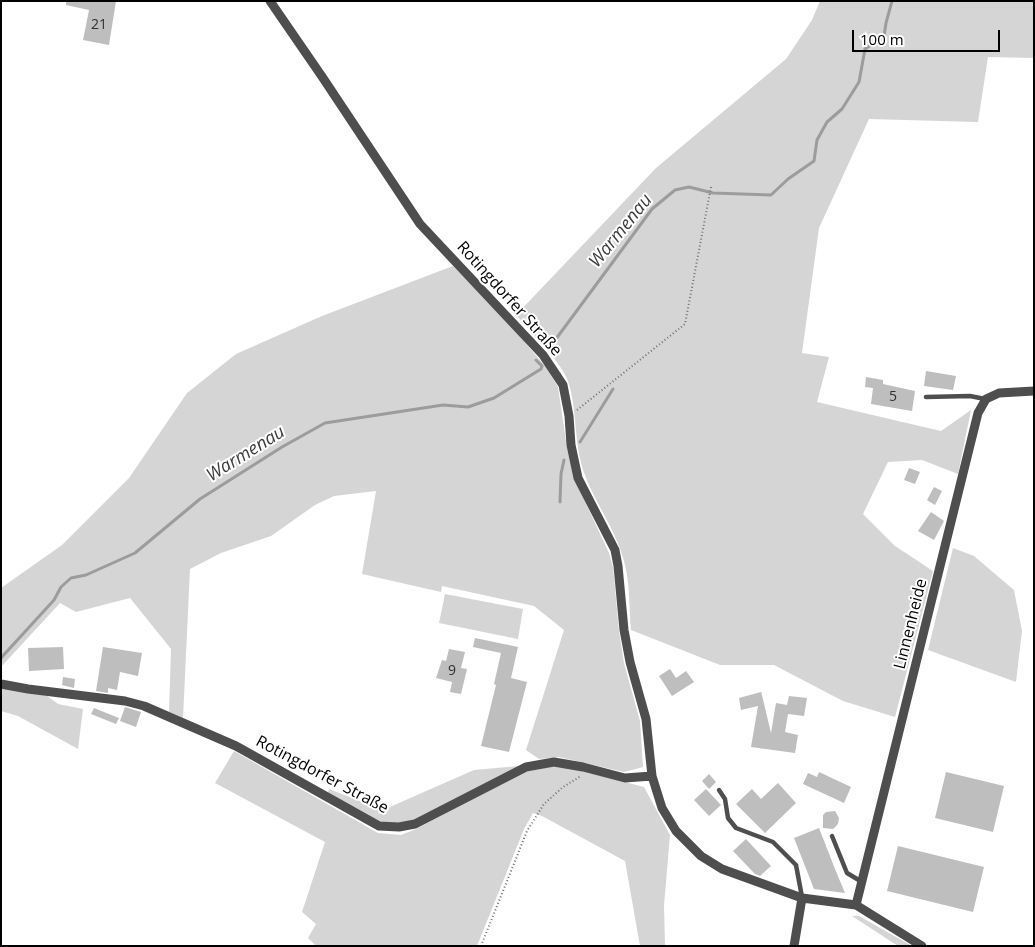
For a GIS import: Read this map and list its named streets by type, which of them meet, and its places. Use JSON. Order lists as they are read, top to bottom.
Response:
{
  "streets": {
    "street": ["Rotingdorfer Straße", "Linnenheide"]
  },
  "crossings": [
    ["Rotingdorfer Straße", "Linnenheide"]
  ],
  "water": ["Warmenau"],
  "house_numbers": ["21", "5", "9"],
  "scale_bar": "100 m"
}
